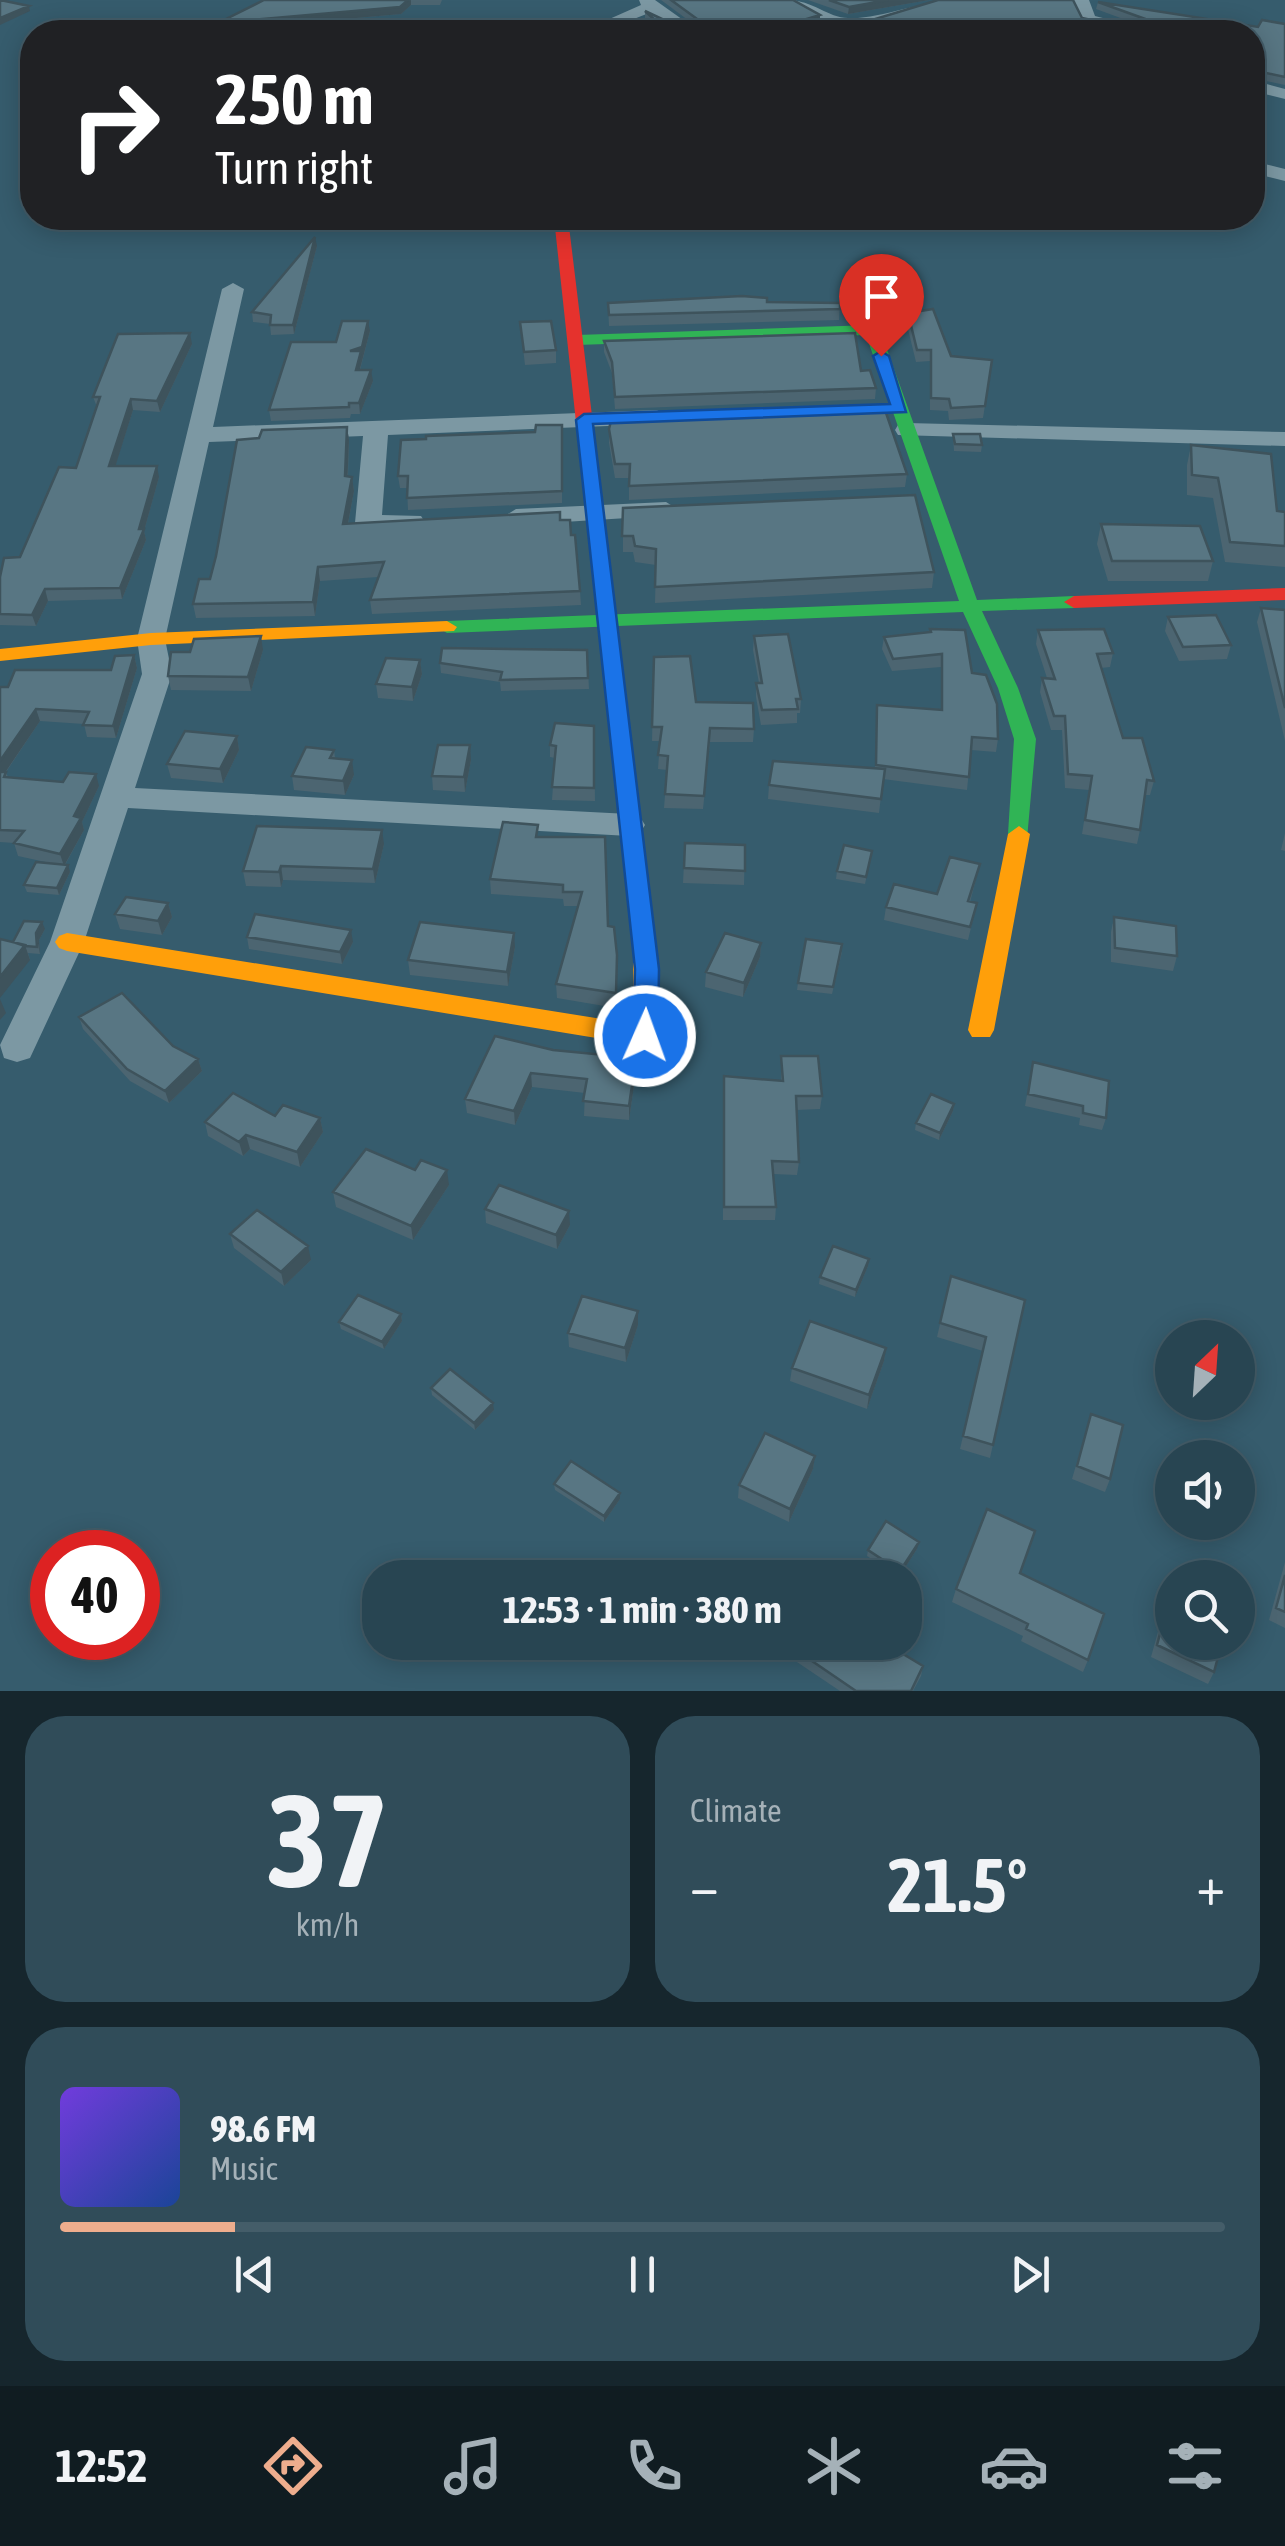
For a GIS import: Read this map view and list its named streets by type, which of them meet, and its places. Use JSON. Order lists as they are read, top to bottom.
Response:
{
  "north": "top right",
  "page": {
    "turn": ["250 m", "Turn right"],
    "limit": "40",
    "trip": "12:53 · 1 min · 380 m",
    "tile": [
      ["37", "km/h"],
      "Climate"
    ],
    "heat": ["−", "21.5°", "+"],
    "song": ["98.6 FM", "Music"],
    "tabs": "12:52"
  }
}
